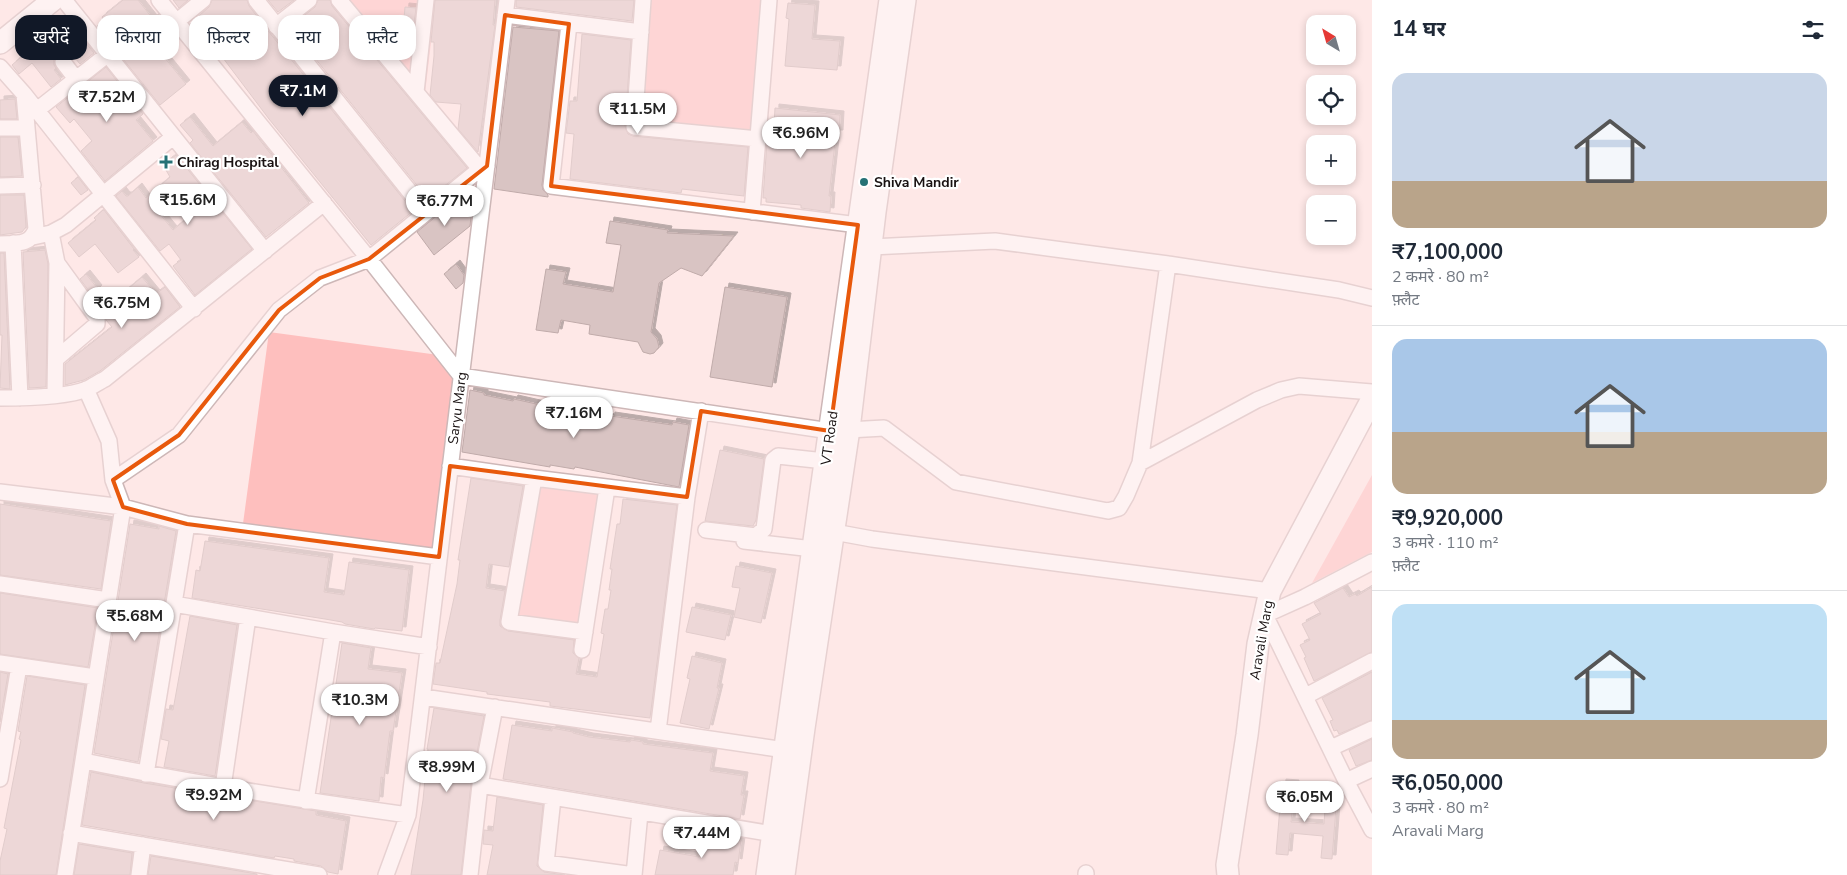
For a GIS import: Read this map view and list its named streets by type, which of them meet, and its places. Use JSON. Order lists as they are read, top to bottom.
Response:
{
  "streets": {
    "street": ["Saryu Marg", "VT Road", "Aravali Marg"]
  },
  "places": {
    "health": ["Chirag Hospital"],
    "other": ["Shiva Mandir"]
  },
  "north": "top left",
  "page": {
    "heading": "14 घर",
    "map_buttons": ["+", "−"],
    "chip": [
      "खरीदें",
      "किराया",
      "फ़िल्टर",
      "नया",
      "फ़्लैट"
    ],
    "list": [
      {
        "name": "₹7,100,000",
        "note": "2 कमरे · 80 m² · फ़्लैट"
      },
      {
        "name": "₹9,920,000",
        "note": "3 कमरे · 110 m² · फ़्लैट"
      },
      {
        "name": "₹6,050,000",
        "note": "3 कमरे · 80 m² · Aravali Marg"
      }
    ],
    "price": [
      "₹7.1M",
      "₹7.52M",
      "₹11.5M",
      "₹6.96M",
      "₹15.6M",
      "₹6.77M",
      "₹6.75M",
      "₹7.16M",
      "₹5.68M",
      "₹10.3M",
      "₹8.99M",
      "₹9.92M",
      "₹6.05M",
      "₹7.44M"
    ]
  }
}
